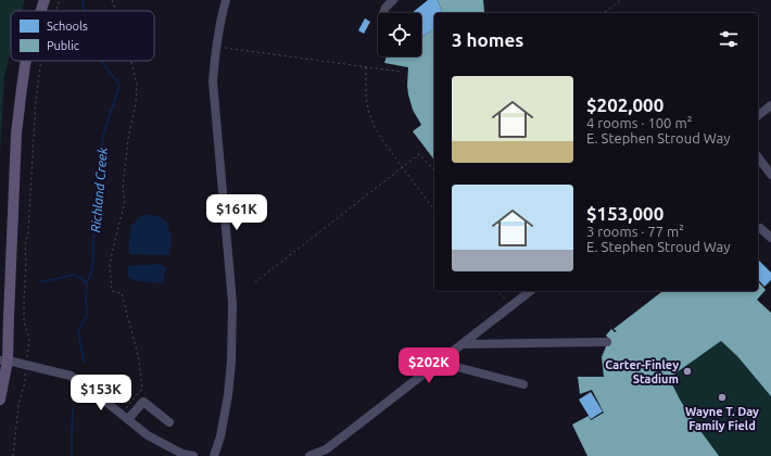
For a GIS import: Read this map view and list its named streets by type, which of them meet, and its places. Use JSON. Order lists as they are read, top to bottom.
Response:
{
  "water": ["Richland Creek"],
  "places": ["Carter-Finley Stadium", "Wayne T. Day Family Field"],
  "legend": ["Schools", "Public"],
  "page": {
    "heading": "3 homes",
    "list": [
      {
        "name": "$202,000",
        "note": "4 rooms · 100 m² · E. Stephen Stroud Way"
      },
      {
        "name": "$153,000",
        "note": "3 rooms · 77 m² · E. Stephen Stroud Way"
      }
    ],
    "price": ["$161K", "$202K", "$153K"]
  }
}
